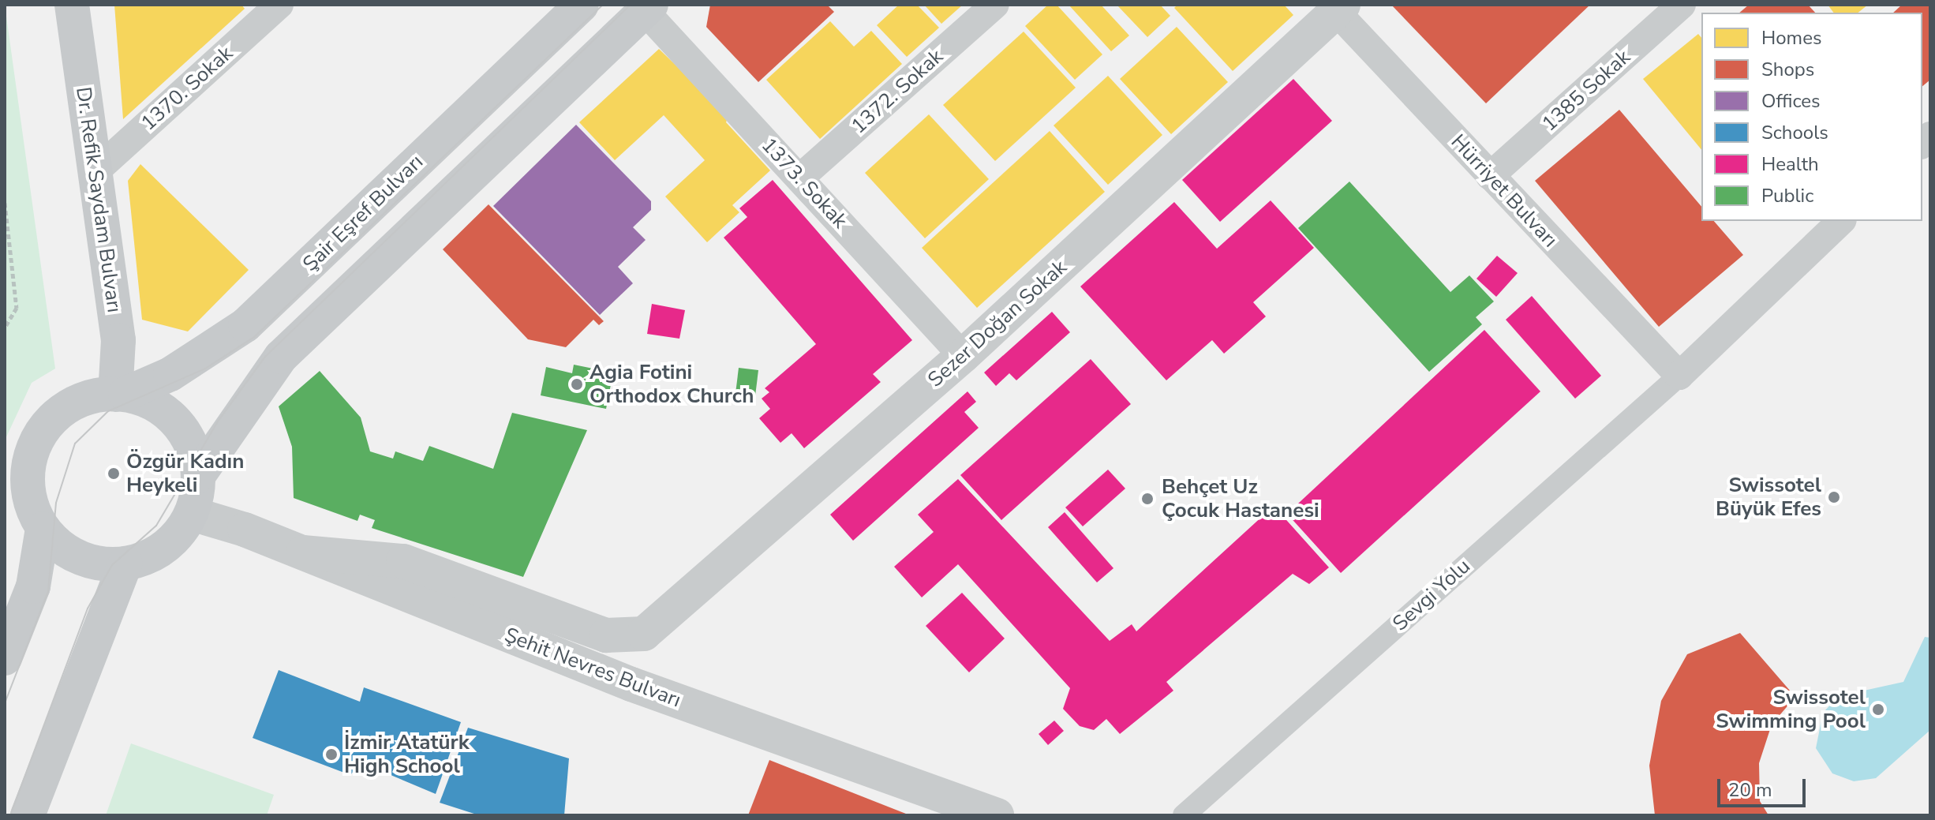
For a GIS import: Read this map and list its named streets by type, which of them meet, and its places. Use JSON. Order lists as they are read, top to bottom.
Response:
{
  "streets": {
    "main road": ["Dr. Refik Saydam Bulvarı", "Şair Eşref Bulvarı"],
    "street": [
      "1370. Sokak",
      "1385 Sokak",
      "1372. Sokak",
      "1373. Sokak",
      "Hürriyet Bulvarı",
      "Sezer Doğan Sokak",
      "Sevgi Yolu",
      "Şehit Nevres Bulvarı"
    ]
  },
  "crossings": [
    ["1370. Sokak", "Dr. Refik Saydam Bulvarı"],
    ["1385 Sokak", "Hürriyet Bulvarı"],
    ["1372. Sokak", "1373. Sokak"],
    ["1373. Sokak", "Sezer Doğan Sokak"],
    ["Hürriyet Bulvarı", "Sezer Doğan Sokak"],
    ["Hürriyet Bulvarı", "Sevgi Yolu"],
    ["Dr. Refik Saydam Bulvarı", "Şair Eşref Bulvarı"],
    ["Dr. Refik Saydam Bulvarı", "Şehit Nevres Bulvarı"],
    ["Şair Eşref Bulvarı", "Şehit Nevres Bulvarı"],
    ["Sezer Doğan Sokak", "Şehit Nevres Bulvarı"]
  ],
  "places": [
    "Agia Fotini Orthodox Church",
    "Özgür Kadın Heykeli",
    "Swissotel Büyük Efes",
    "Behçet Uz Çocuk Hastanesi",
    "Swissotel Swimming Pool",
    "İzmir Atatürk High School"
  ],
  "legend": [
    "Homes",
    "Shops",
    "Offices",
    "Schools",
    "Health",
    "Public"
  ],
  "scale_bar": "20 m"
}
